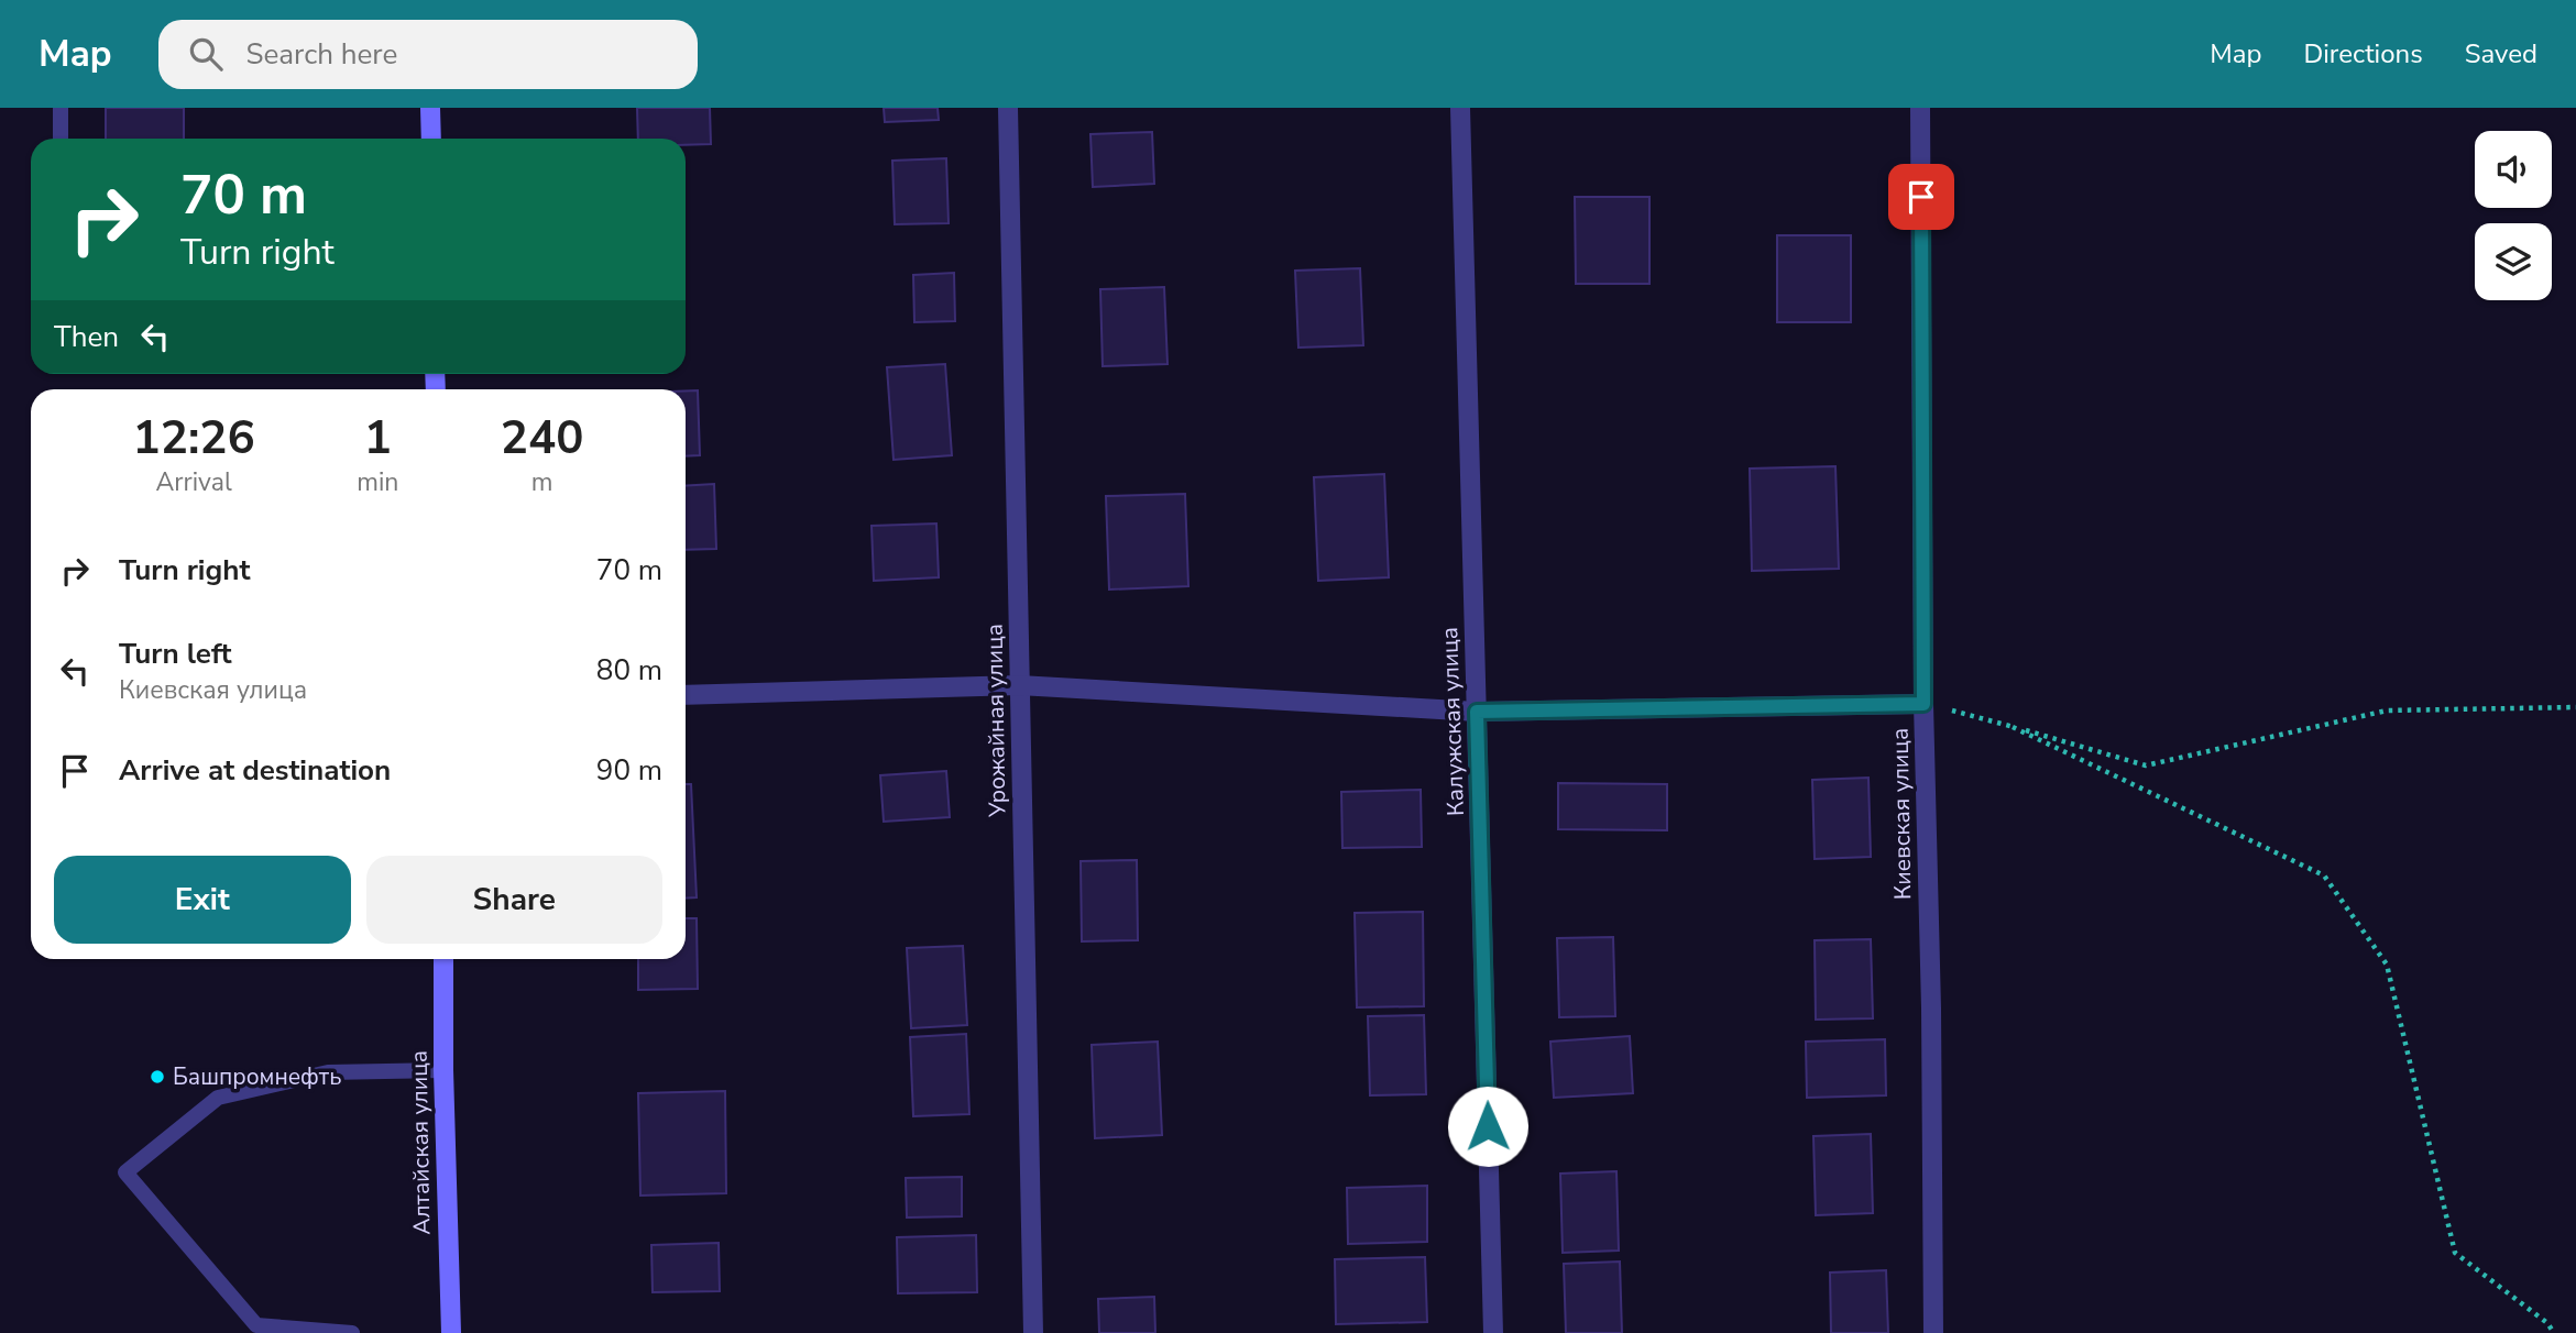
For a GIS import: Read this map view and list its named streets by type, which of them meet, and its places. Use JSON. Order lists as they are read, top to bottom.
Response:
{
  "streets": {
    "main road": ["Алтайская улица"],
    "street": ["Урожайная улица", "Калужская улица", "Киевская улица"]
  },
  "places": ["Башпромнефть"],
  "page": {
    "header": "Map",
    "search": "Search here",
    "nav": ["Map", "Directions", "Saved"],
    "turn": ["70 m", "Turn right"],
    "then": "Then",
    "eta": [
      "12:26",
      "Arrival",
      "1",
      "min",
      "240",
      "m"
    ],
    "list": [
      {
        "name": "Turn right",
        "value": "70 m"
      },
      {
        "name": "Turn left",
        "note": "Киевская улица",
        "value": "80 m"
      },
      {
        "name": "Arrive at destination",
        "value": "90 m"
      }
    ],
    "buttons": ["Exit", "Share"]
  }
}
